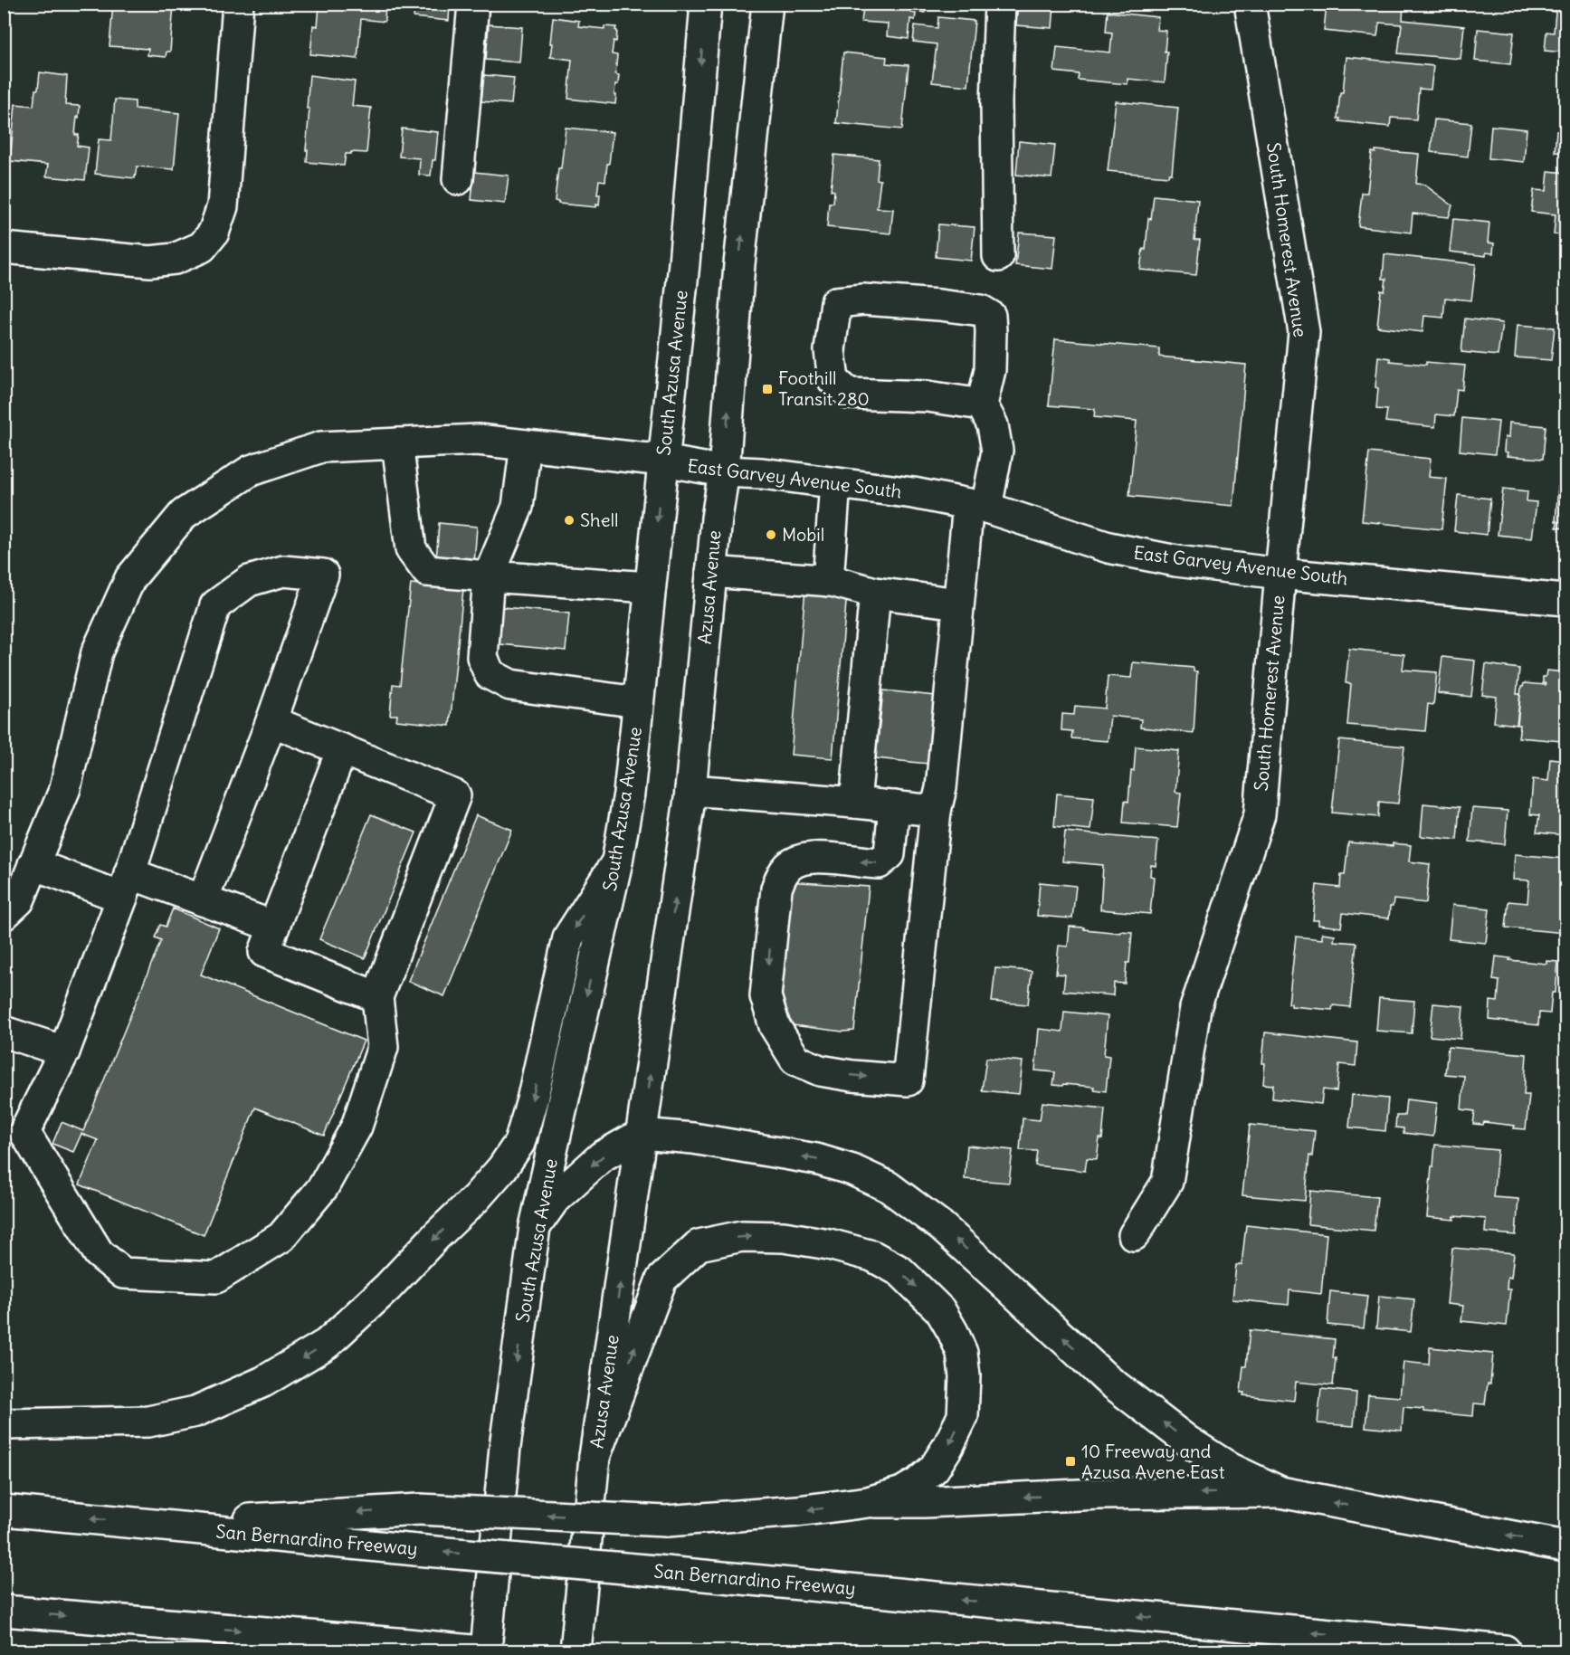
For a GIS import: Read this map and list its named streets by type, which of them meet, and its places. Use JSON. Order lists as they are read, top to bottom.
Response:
{
  "streets": {
    "main road": [
      "South Homerest Avenue",
      "South Azusa Avenue",
      "East Garvey Avenue South",
      "Azusa Avenue",
      "San Bernardino Freeway"
    ]
  },
  "crossings": [
    ["South Homerest Avenue", "East Garvey Avenue South"],
    ["South Azusa Avenue", "East Garvey Avenue South"],
    ["East Garvey Avenue South", "Azusa Avenue"]
  ],
  "one_way": ["Azusa Avenue"],
  "places": {
    "transit": ["Foothill Transit 280", "10 Freeway and Azusa Avene East"],
    "other": ["Shell", "Mobil"]
  }
}
